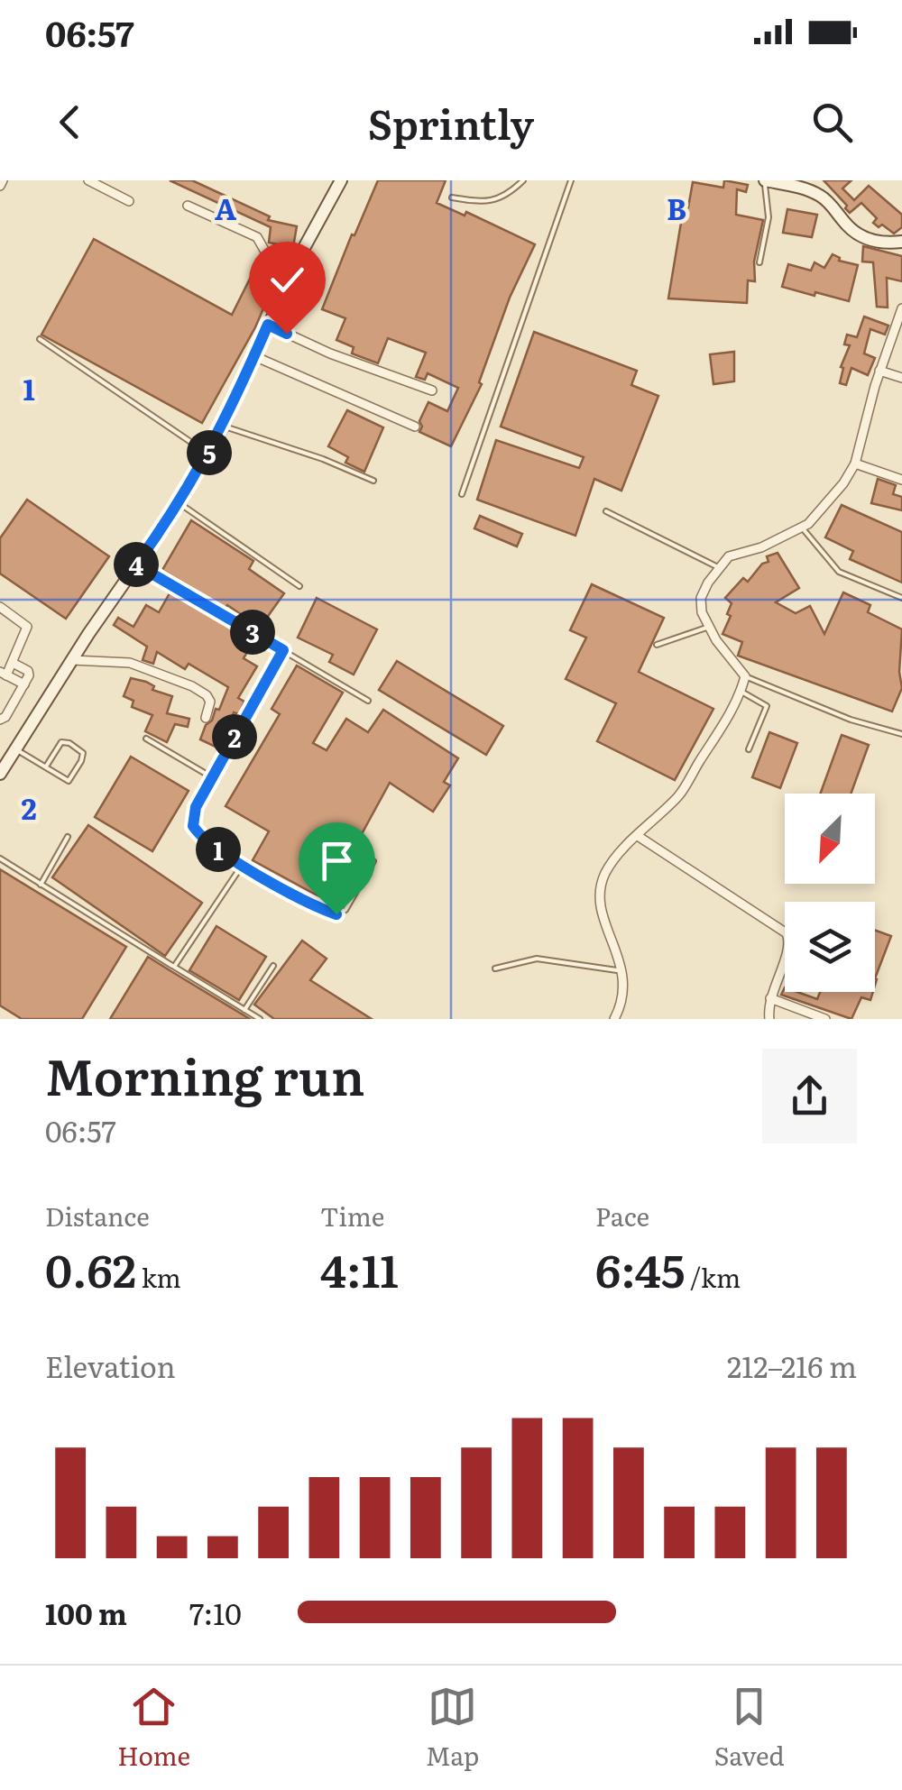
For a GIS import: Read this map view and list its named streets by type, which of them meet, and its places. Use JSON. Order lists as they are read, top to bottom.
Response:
{
  "north": "bottom left",
  "page": {
    "status": "06:57",
    "header": "Sprintly",
    "pins": [
      "5",
      "4",
      "3",
      "2",
      "1"
    ],
    "heading": ["Morning run", "06:57"],
    "stats": [
      ["Distance", "0.62 km"],
      ["Time", "4:11"],
      ["Pace", "6:45 /km"]
    ],
    "chart": ["Elevation", "212–216 m"],
    "list": [
      {
        "name": "100 m",
        "note": "7:10"
      }
    ],
    "tabs": ["Home", "Map", "Saved"]
  },
  "grid": {
    "columns": ["A", "B"],
    "rows": ["1", "2"]
  }
}
